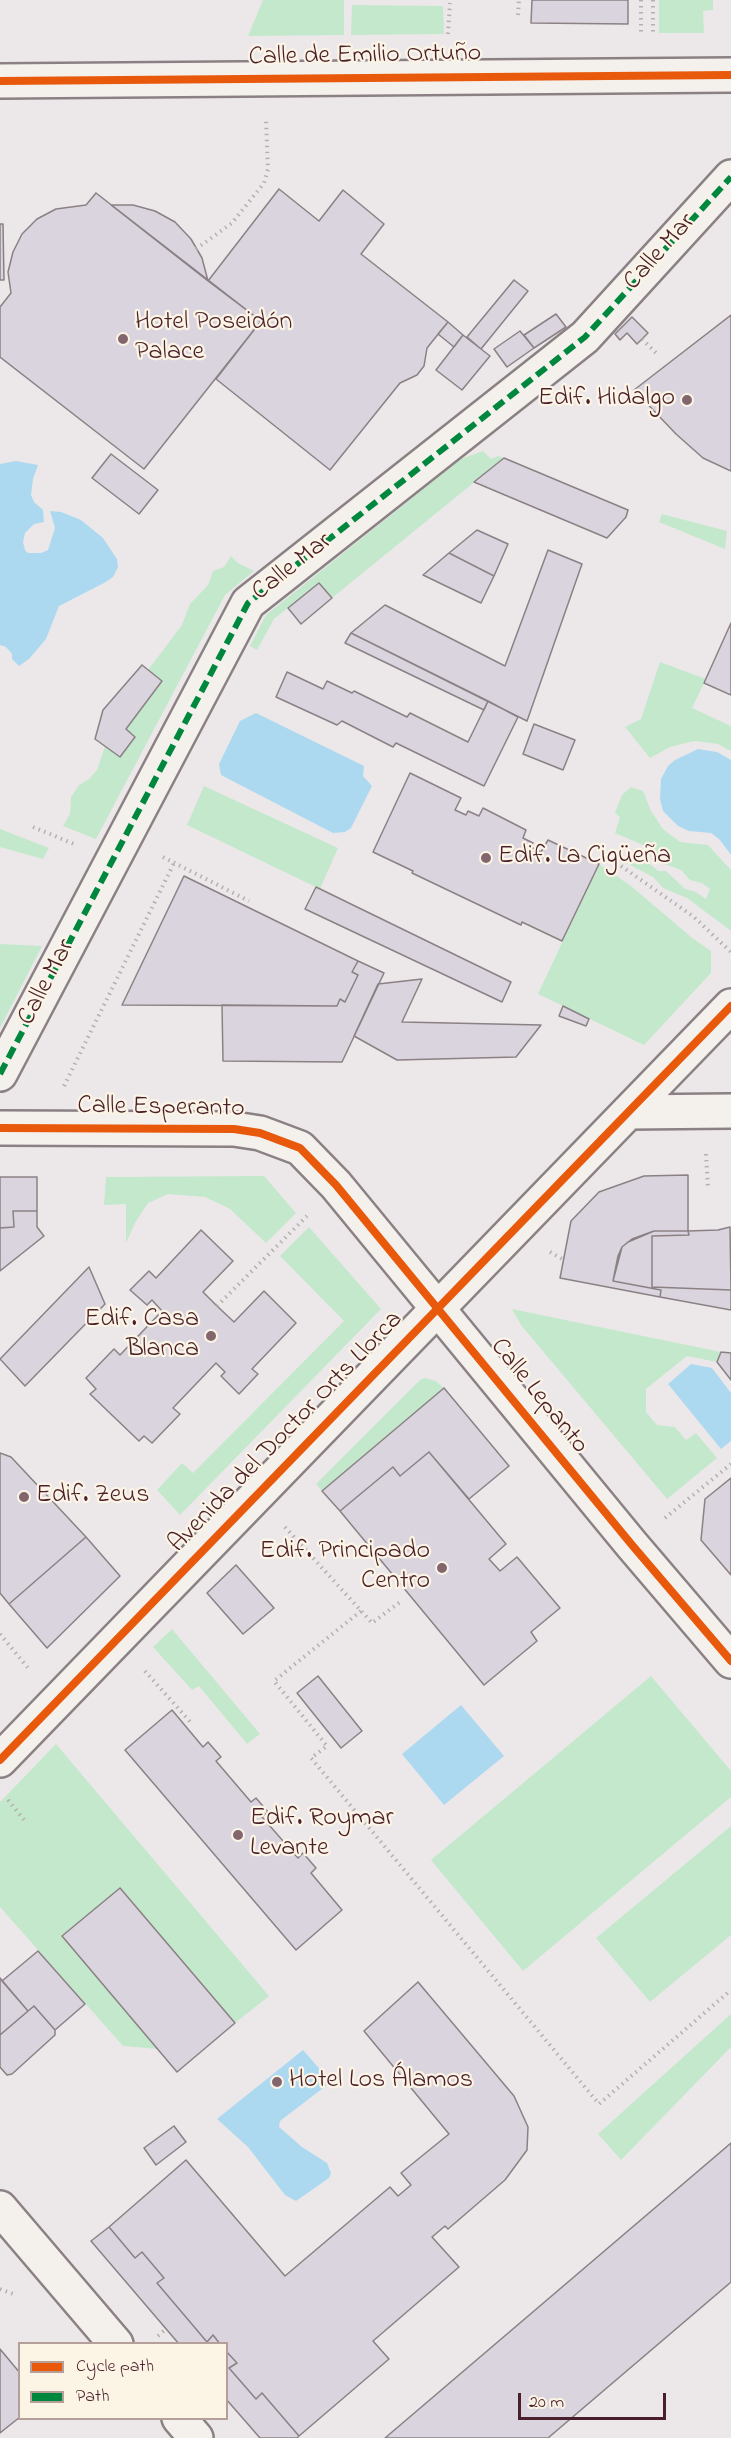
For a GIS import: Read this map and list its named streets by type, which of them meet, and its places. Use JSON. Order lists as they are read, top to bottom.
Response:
{
  "streets": {
    "street": [
      "Calle de Emilio Ortuño",
      "Calle Mar",
      "Calle Esperanto",
      "Calle Lepanto",
      "Avenida del Doctor Orts Llorca"
    ]
  },
  "crossings": [
    ["Calle Esperanto", "Calle Lepanto"],
    ["Calle Lepanto", "Avenida del Doctor Orts Llorca"]
  ],
  "places": [
    "Hotel Poseidón Palace",
    "Edif. Hidalgo",
    "Edif. La Cigüeña",
    "Edif. Casa Blanca",
    "Edif. Zeus",
    "Edif. Principado Centro",
    "Edif. Roymar Levante",
    "Hotel Los Álamos"
  ],
  "legend": ["Cycle path", "Path"],
  "scale_bar": "20 m"
}
